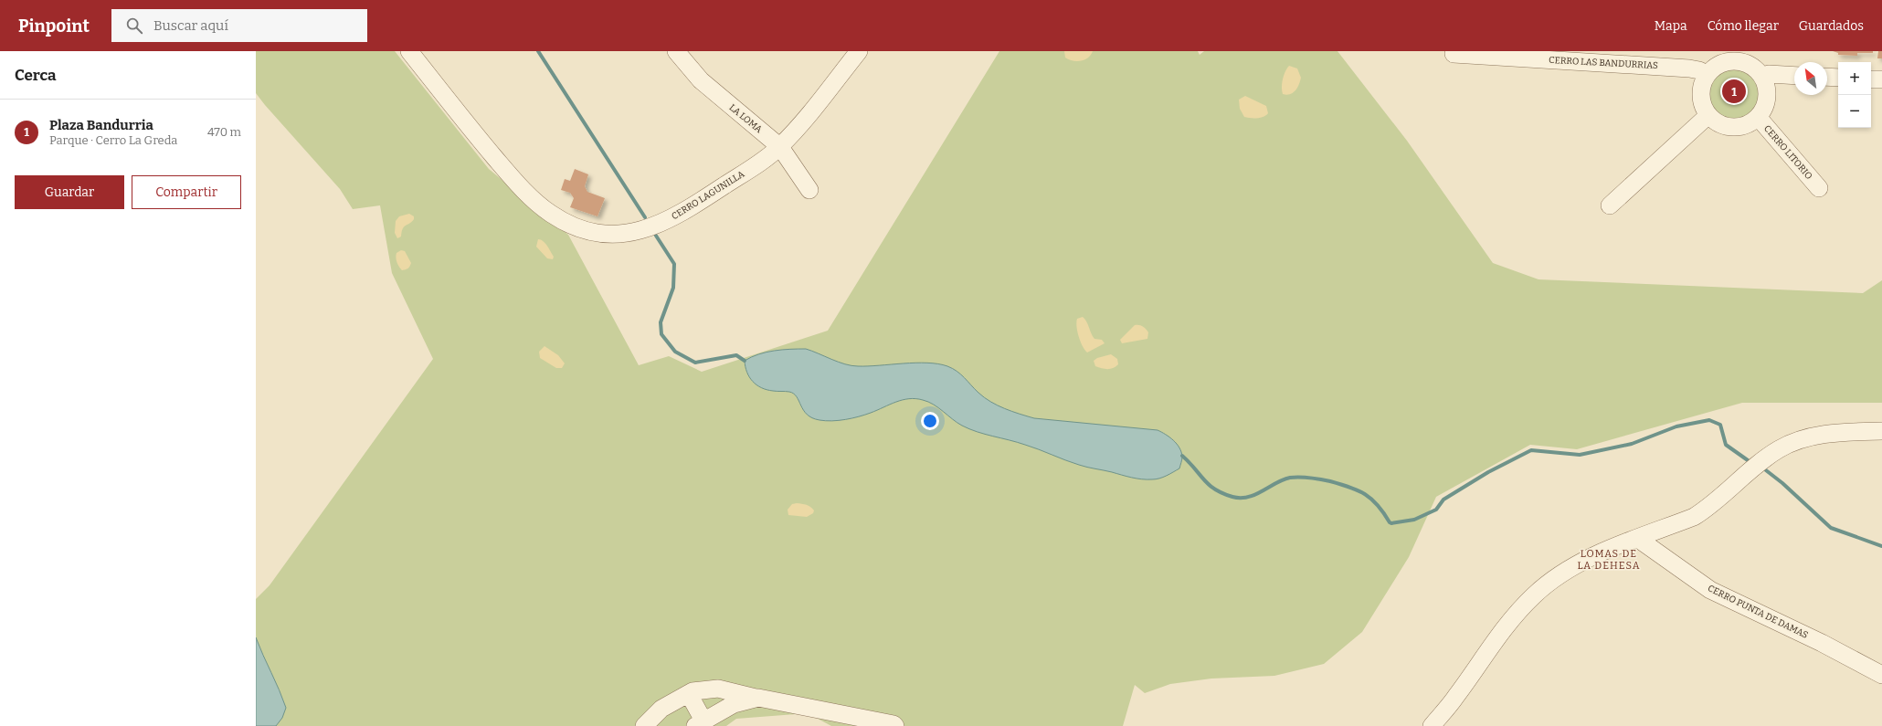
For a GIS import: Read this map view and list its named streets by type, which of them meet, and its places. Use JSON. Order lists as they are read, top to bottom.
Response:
{
  "streets": {
    "street": [
      "CERRO LAS BANDURRIAS",
      "LA LOMA",
      "CERRO LITORIO",
      "CERRO LAGUNILLA",
      "CERRO PUNTA DE DAMAS"
    ]
  },
  "crossings": [
    ["CERRO LAS BANDURRIAS", "CERRO LITORIO"],
    ["LA LOMA", "CERRO LAGUNILLA"]
  ],
  "districts": ["LOMAS DE LA DEHESA"],
  "north": "top left",
  "page": {
    "header": "Pinpoint",
    "search": "Buscar aquí",
    "nav": ["Mapa", "Cómo llegar", "Guardados"],
    "heading": "Cerca",
    "map_buttons": ["+", "−"],
    "pins": "1",
    "list": [
      {
        "mark": "1",
        "name": "Plaza Bandurria",
        "note": "Parque · Cerro La Greda",
        "value": "470 m"
      }
    ],
    "buttons": ["Guardar", "Compartir"]
  }
}
